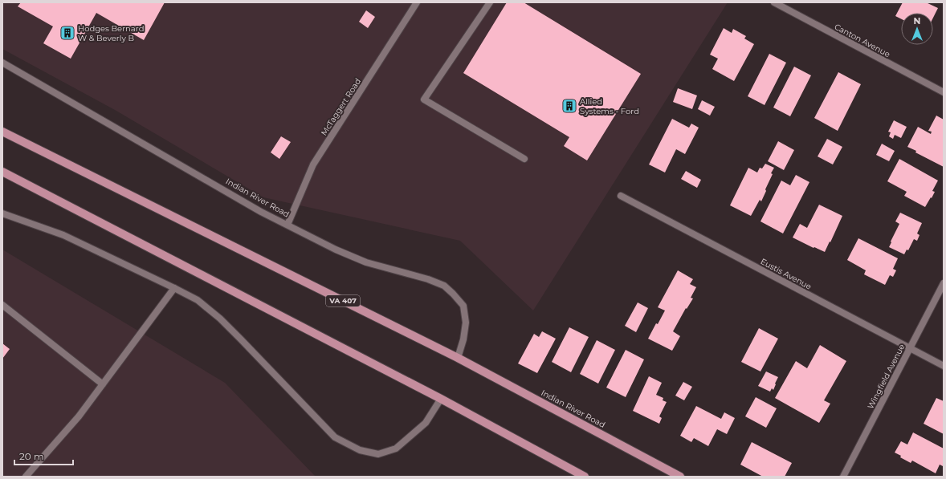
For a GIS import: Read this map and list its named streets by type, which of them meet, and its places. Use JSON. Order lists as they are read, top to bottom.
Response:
{
  "streets": {
    "main road": ["Indian River Road", "VA 407"],
    "street": [
      "Canton Avenue",
      "McTaggert Road",
      "Eustis Avenue",
      "Wingfield Avenue"
    ]
  },
  "crossings": [
    ["McTaggert Road", "Indian River Road"],
    ["Eustis Avenue", "Wingfield Avenue"]
  ],
  "places": {
    "building": ["Hodges Bernard W & Beverly B", "Allied Systems - Ford"]
  },
  "scale_bar": "20 m",
  "north": "top"
}
